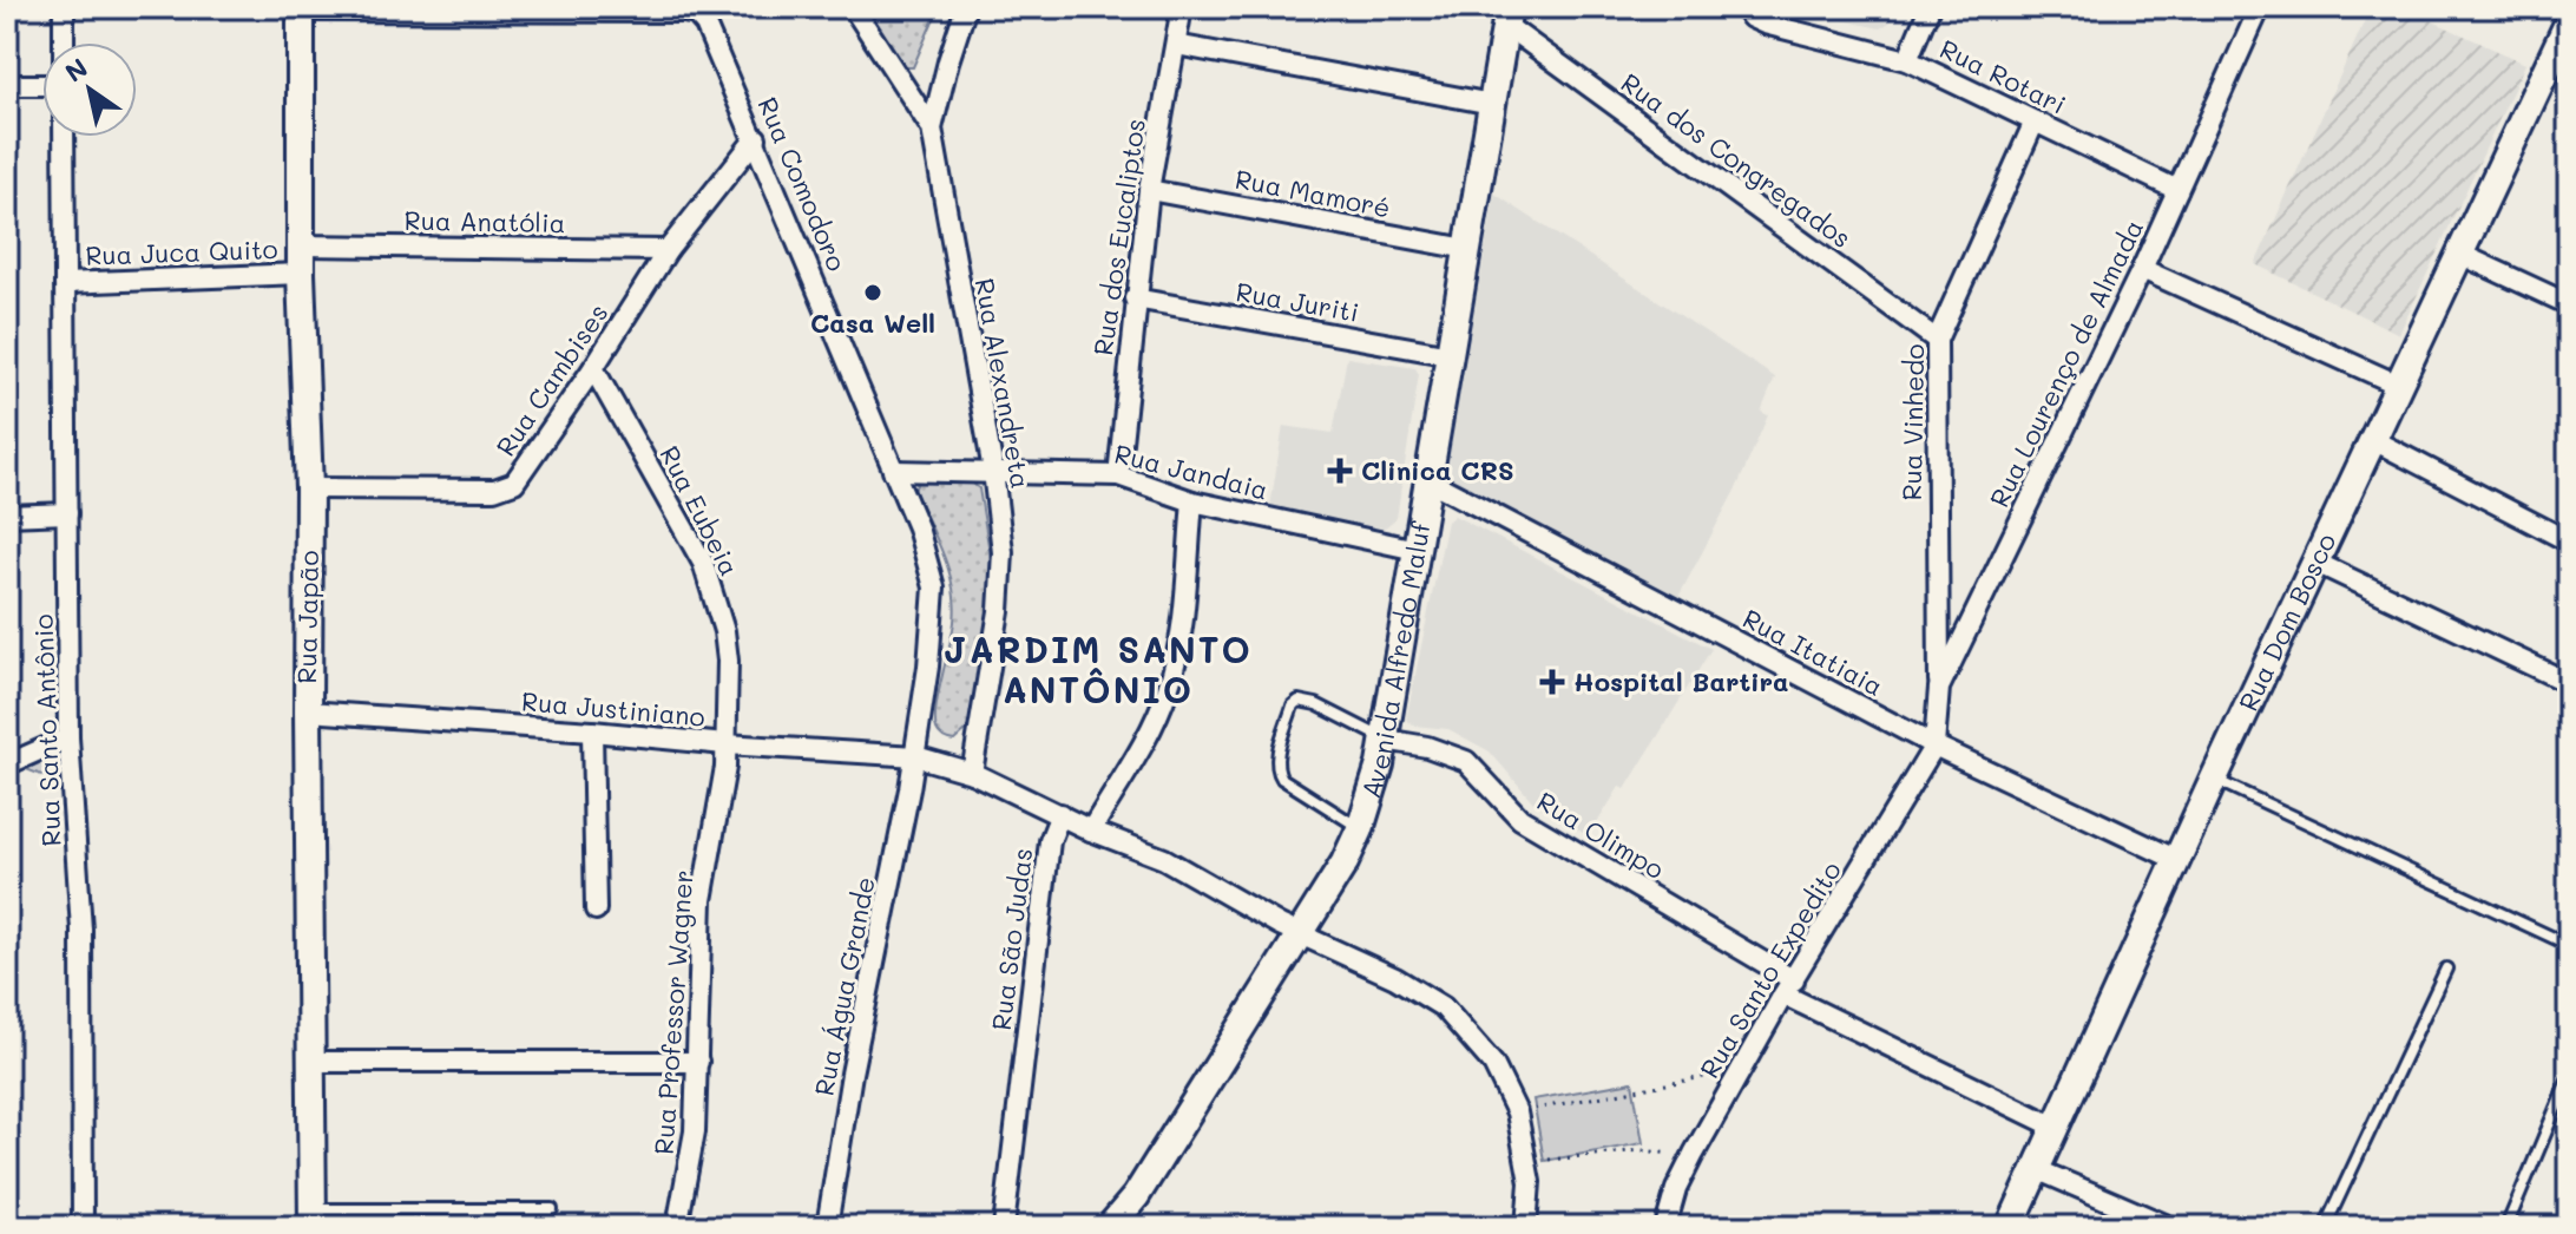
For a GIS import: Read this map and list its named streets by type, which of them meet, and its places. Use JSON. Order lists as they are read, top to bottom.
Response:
{
  "streets": {
    "street": [
      "Rua Rotari",
      "Rua dos Congregados",
      "Rua Comodoro",
      "Rua Mamoré",
      "Rua Anatólia",
      "Rua dos Eucaliptos",
      "Rua Juca Quito",
      "Rua Juriti",
      "Rua Lourenço de Almada",
      "Rua Cambises",
      "Rua Alexandreta",
      "Rua Vinhedo",
      "Rua Jandaia",
      "Rua Eubeia",
      "Rua Japão",
      "Rua Dom Bosco",
      "Rua Itatiaia",
      "Avenida Alfredo Maluf",
      "Rua Justiniano",
      "Rua Santo Antônio",
      "Rua Olimpo",
      "Rua São Judas",
      "Rua Santo Expedito",
      "Rua Água Grande",
      "Rua Professor Wagner"
    ]
  },
  "crossings": [
    ["Rua Rotari", "Rua Lourenço de Almada"],
    ["Rua Rotari", "Rua Vinhedo"],
    ["Rua dos Congregados", "Rua Vinhedo"],
    ["Rua dos Congregados", "Avenida Alfredo Maluf"],
    ["Rua Comodoro", "Rua Cambises"],
    ["Rua Comodoro", "Rua Jandaia"],
    ["Rua Comodoro", "Rua Japão"],
    ["Rua Comodoro", "Rua Justiniano"],
    ["Rua Comodoro", "Rua Água Grande"],
    ["Rua Mamoré", "Rua dos Eucaliptos"],
    ["Rua Mamoré", "Avenida Alfredo Maluf"],
    ["Rua Anatólia", "Rua Cambises"],
    ["Rua Anatólia", "Rua Japão"],
    ["Rua dos Eucaliptos", "Rua Juriti"],
    ["Rua dos Eucaliptos", "Rua Jandaia"],
    ["Rua Juca Quito", "Rua Japão"],
    ["Rua Juca Quito", "Rua Santo Antônio"],
    ["Rua Juriti", "Avenida Alfredo Maluf"],
    ["Rua Lourenço de Almada", "Rua Vinhedo"],
    ["Rua Lourenço de Almada", "Rua Itatiaia"],
    ["Rua Lourenço de Almada", "Rua Santo Expedito"],
    ["Rua Cambises", "Rua Eubeia"],
    ["Rua Cambises", "Rua Japão"],
    ["Rua Alexandreta", "Rua Jandaia"],
    ["Rua Alexandreta", "Rua Justiniano"],
    ["Rua Jandaia", "Avenida Alfredo Maluf"],
    ["Rua Eubeia", "Rua Justiniano"],
    ["Rua Eubeia", "Rua Professor Wagner"],
    ["Rua Japão", "Rua Justiniano"],
    ["Rua Dom Bosco", "Rua Itatiaia"],
    ["Rua Dom Bosco", "Rua Olimpo"],
    ["Rua Itatiaia", "Avenida Alfredo Maluf"],
    ["Rua Itatiaia", "Rua Santo Expedito"],
    ["Avenida Alfredo Maluf", "Rua Olimpo"],
    ["Rua Justiniano", "Rua São Judas"],
    ["Rua Justiniano", "Rua Água Grande"],
    ["Rua Justiniano", "Rua Professor Wagner"],
    ["Rua Olimpo", "Rua Santo Expedito"]
  ],
  "districts": ["JARDIM SANTO ANTÔNIO"],
  "places": {
    "other": ["Casa Well"],
    "health": ["Clinica CRS", "Hospital Bartira"]
  },
  "north": "top left"
}
